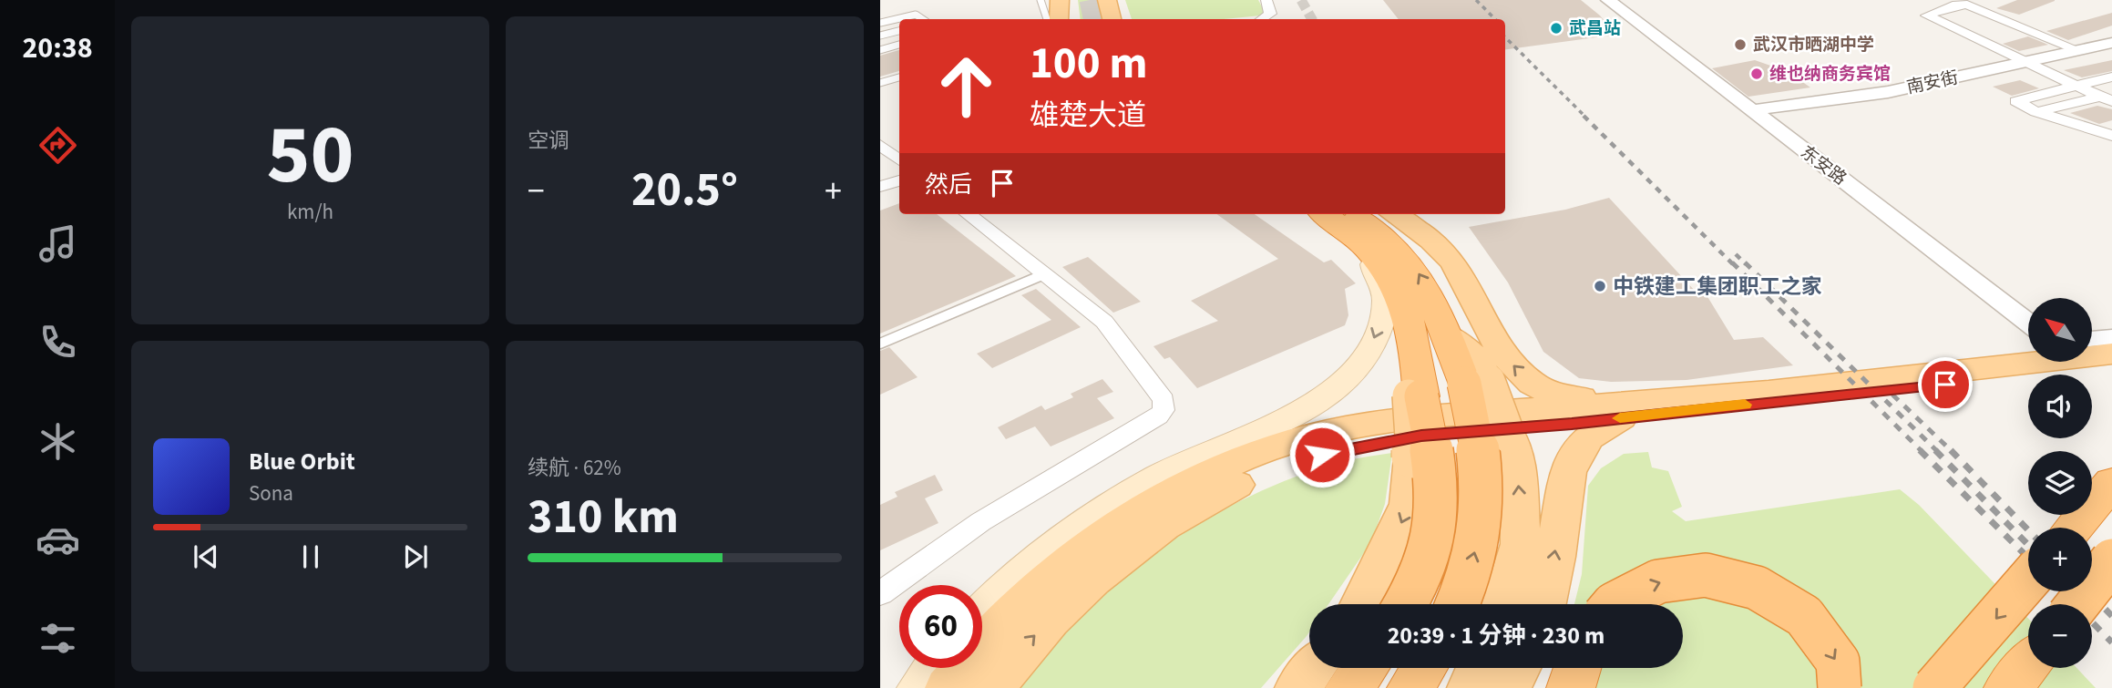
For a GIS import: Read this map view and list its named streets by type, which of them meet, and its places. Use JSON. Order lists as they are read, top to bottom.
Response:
{
  "streets": {
    "street": ["南安街", "东安路"]
  },
  "crossings": [
    ["南安街", "东安路"]
  ],
  "places": [
    "武昌站",
    "武汉市晒湖中学",
    "维也纳商务宾馆",
    "中铁建工集团职工之家"
  ],
  "north": "top left",
  "page": {
    "tabs": "20:38",
    "tile": [
      ["50", "km/h"],
      "空调",
      ["续航 · 62%", "310 km"]
    ],
    "turn": ["100 m", "雄楚大道"],
    "then": "然后",
    "heat": ["−", "20.5°", "+"],
    "map_buttons": ["+", "−"],
    "song": ["Blue Orbit", "Sona"],
    "limit": "60",
    "trip": "20:39 · 1 分钟 · 230 m"
  }
}
